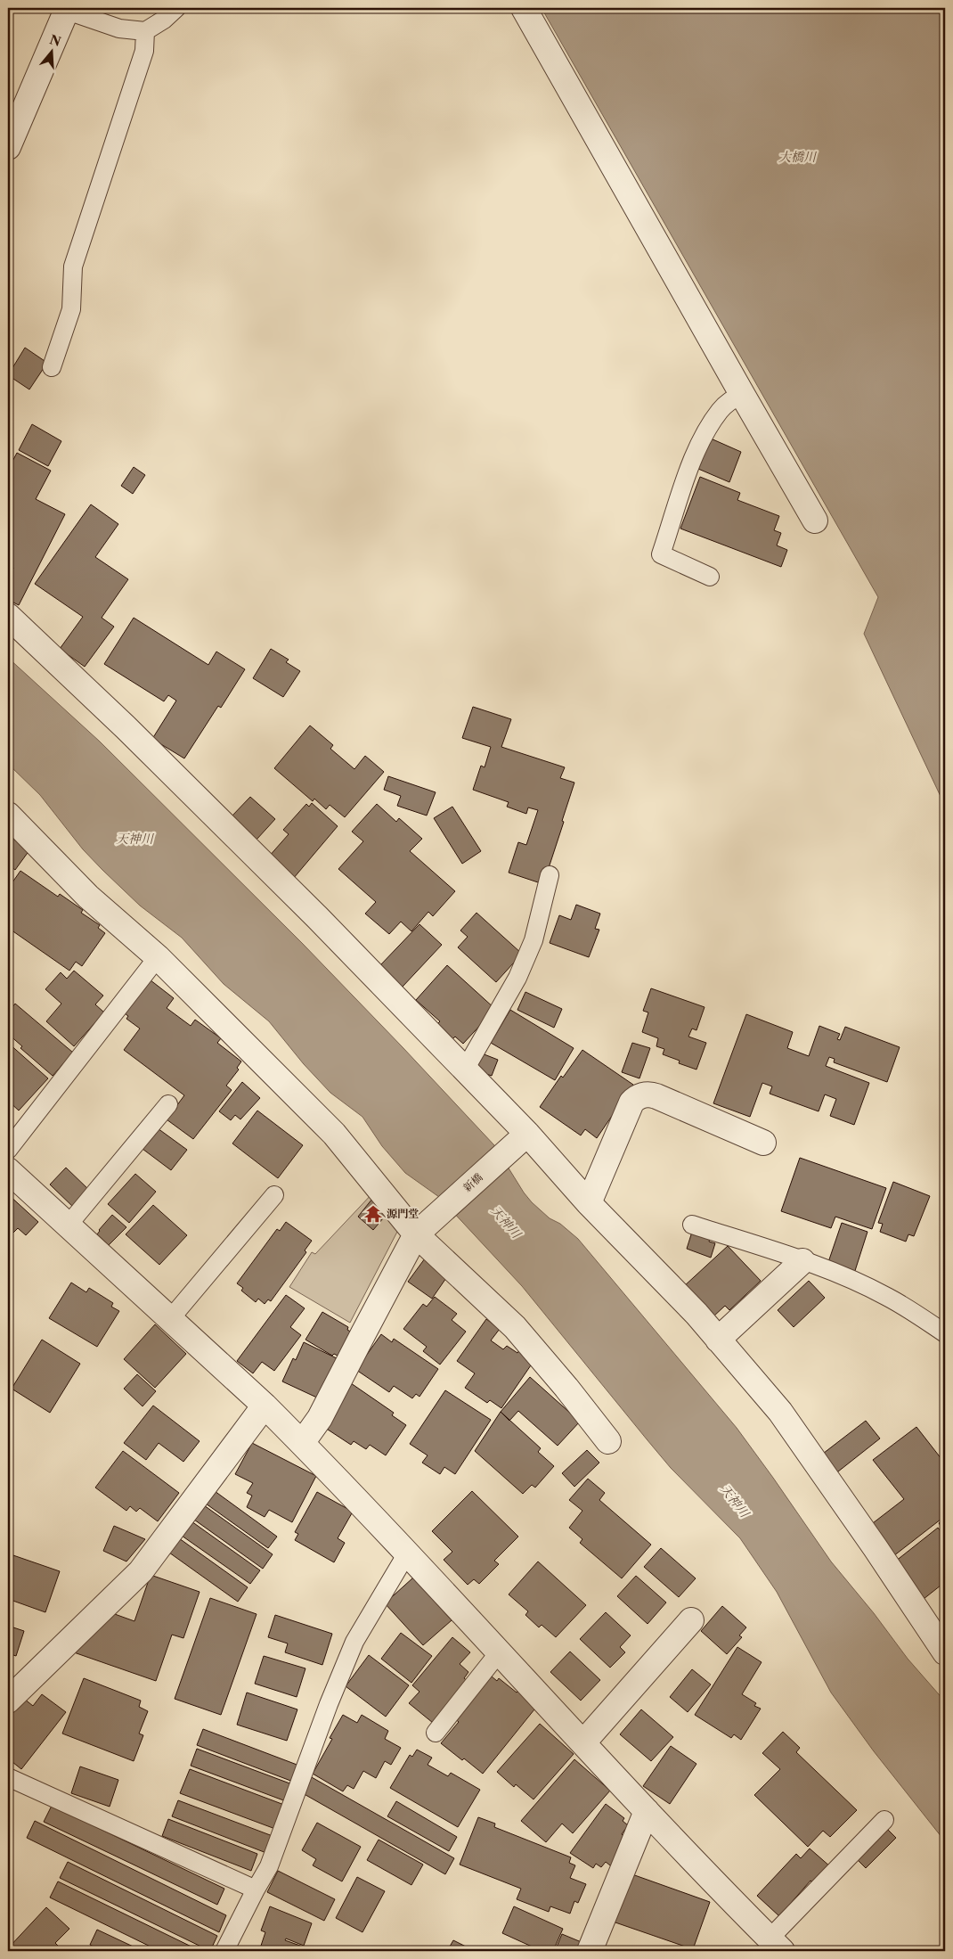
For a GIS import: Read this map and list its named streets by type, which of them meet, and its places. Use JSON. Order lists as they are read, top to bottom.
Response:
{
  "streets": {
    "street": ["新橋"]
  },
  "water": ["大橋川", "天神川"],
  "places": {
    "temple": ["源門堂"]
  },
  "north": "top"
}
